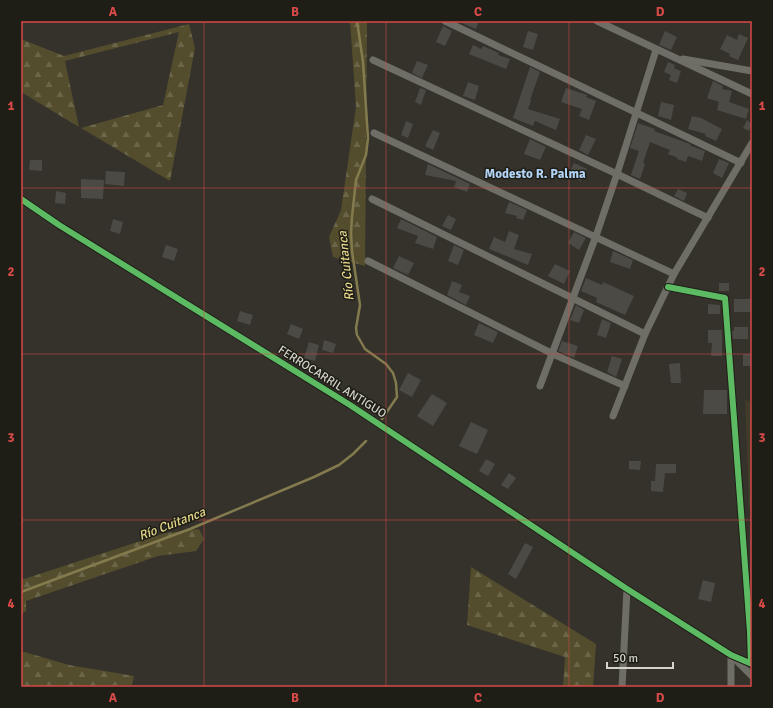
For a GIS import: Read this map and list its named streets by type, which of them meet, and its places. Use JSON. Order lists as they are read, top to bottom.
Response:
{
  "streets": {
    "street": ["FERROCARRIL ANTIGUO"]
  },
  "districts": ["Modesto R. Palma"],
  "water": ["Río Cuitanca"],
  "scale_bar": "50 m",
  "grid": {
    "columns": [
      "A",
      "B",
      "C",
      "D"
    ],
    "rows": [
      "1",
      "2",
      "3",
      "4"
    ]
  }
}
